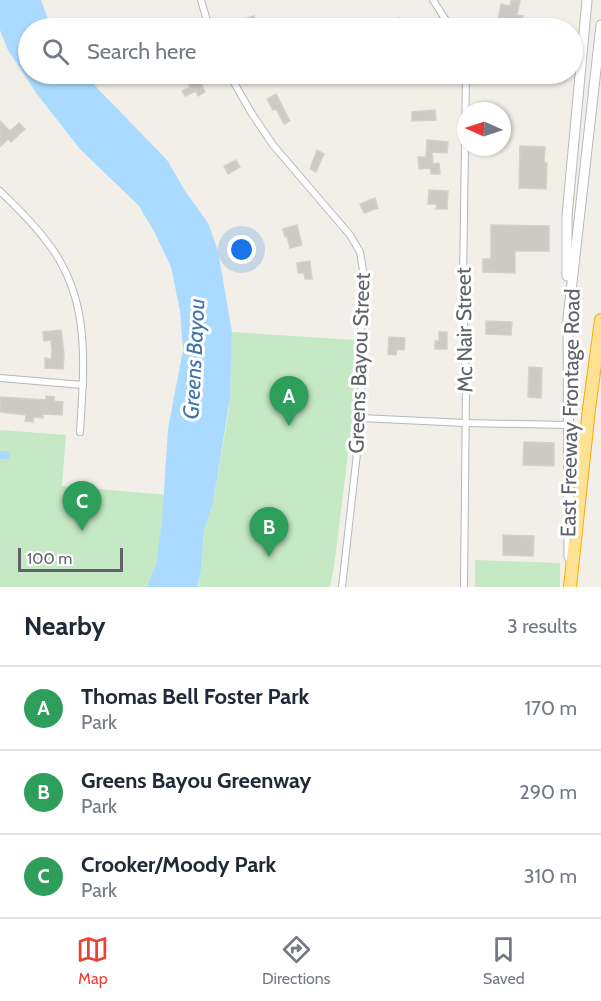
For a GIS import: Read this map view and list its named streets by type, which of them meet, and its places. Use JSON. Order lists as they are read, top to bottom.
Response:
{
  "streets": {
    "main road": ["East Freeway Frontage Road"],
    "street": ["Mc Nair Street", "Greens Bayou Street"]
  },
  "water": ["Greens Bayou"],
  "scale_bar": "100 m",
  "north": "left",
  "page": {
    "search": "Search here",
    "pins": ["A", "C", "B"],
    "scale": "100 m",
    "heading": ["Nearby", "3 results"],
    "list": [
      {
        "mark": "A",
        "name": "Thomas Bell Foster Park",
        "note": "Park",
        "value": "170 m"
      },
      {
        "mark": "B",
        "name": "Greens Bayou Greenway",
        "note": "Park",
        "value": "290 m"
      },
      {
        "mark": "C",
        "name": "Crooker/Moody Park",
        "note": "Park",
        "value": "310 m"
      }
    ],
    "nav": ["Map", "Directions", "Saved"]
  }
}
